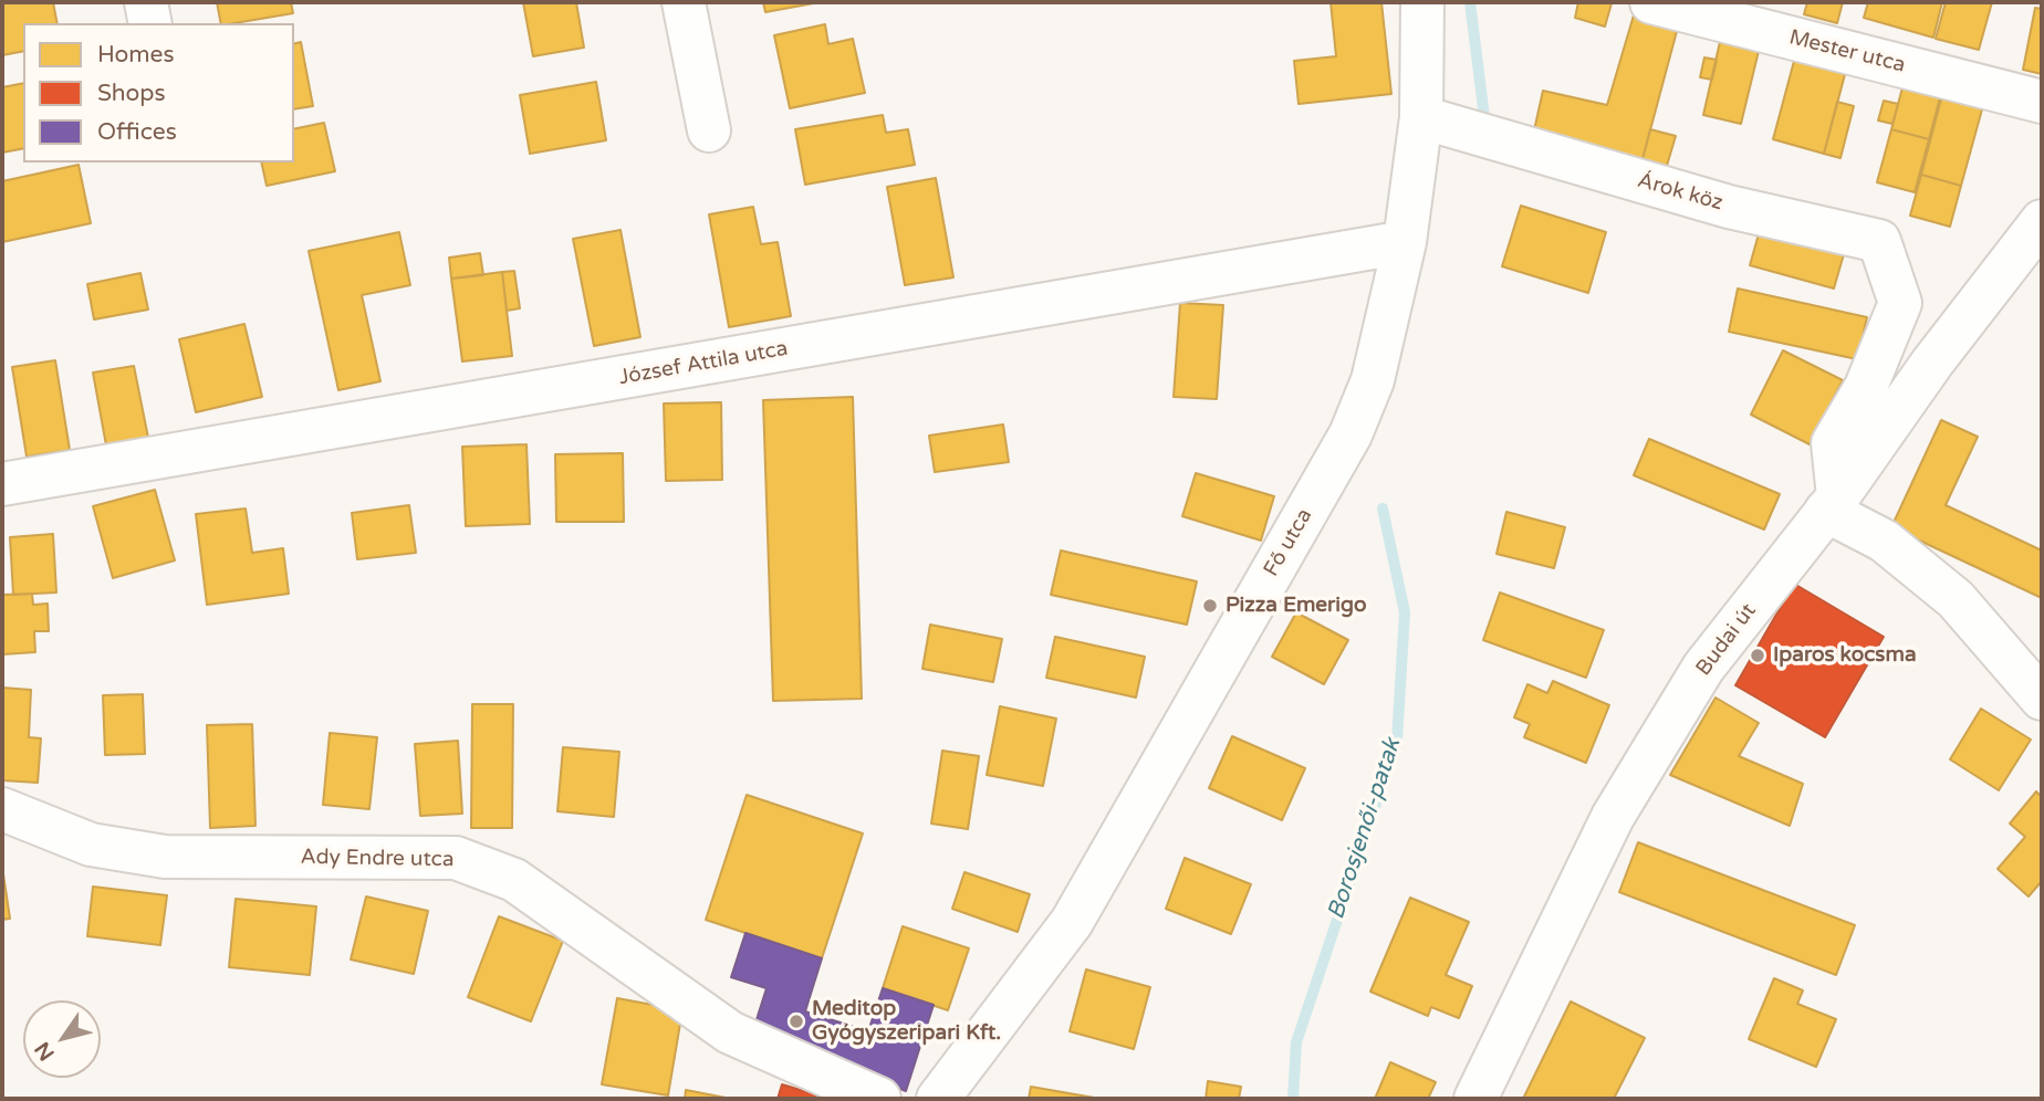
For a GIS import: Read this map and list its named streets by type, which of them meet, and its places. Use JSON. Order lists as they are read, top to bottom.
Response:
{
  "streets": {
    "street": [
      "Mester utca",
      "Árok köz",
      "József Attila utca",
      "Fő utca",
      "Budai út",
      "Ady Endre utca"
    ]
  },
  "crossings": [
    ["Árok köz", "Fő utca"],
    ["Árok köz", "Budai út"],
    ["József Attila utca", "Fő utca"]
  ],
  "water": ["Borosjenői-patak"],
  "places": ["Pizza Emerigo", "Iparos kocsma", "Meditop Gyógyszeripari Kft."],
  "legend": ["Homes", "Shops", "Offices"],
  "north": "bottom left"
}
